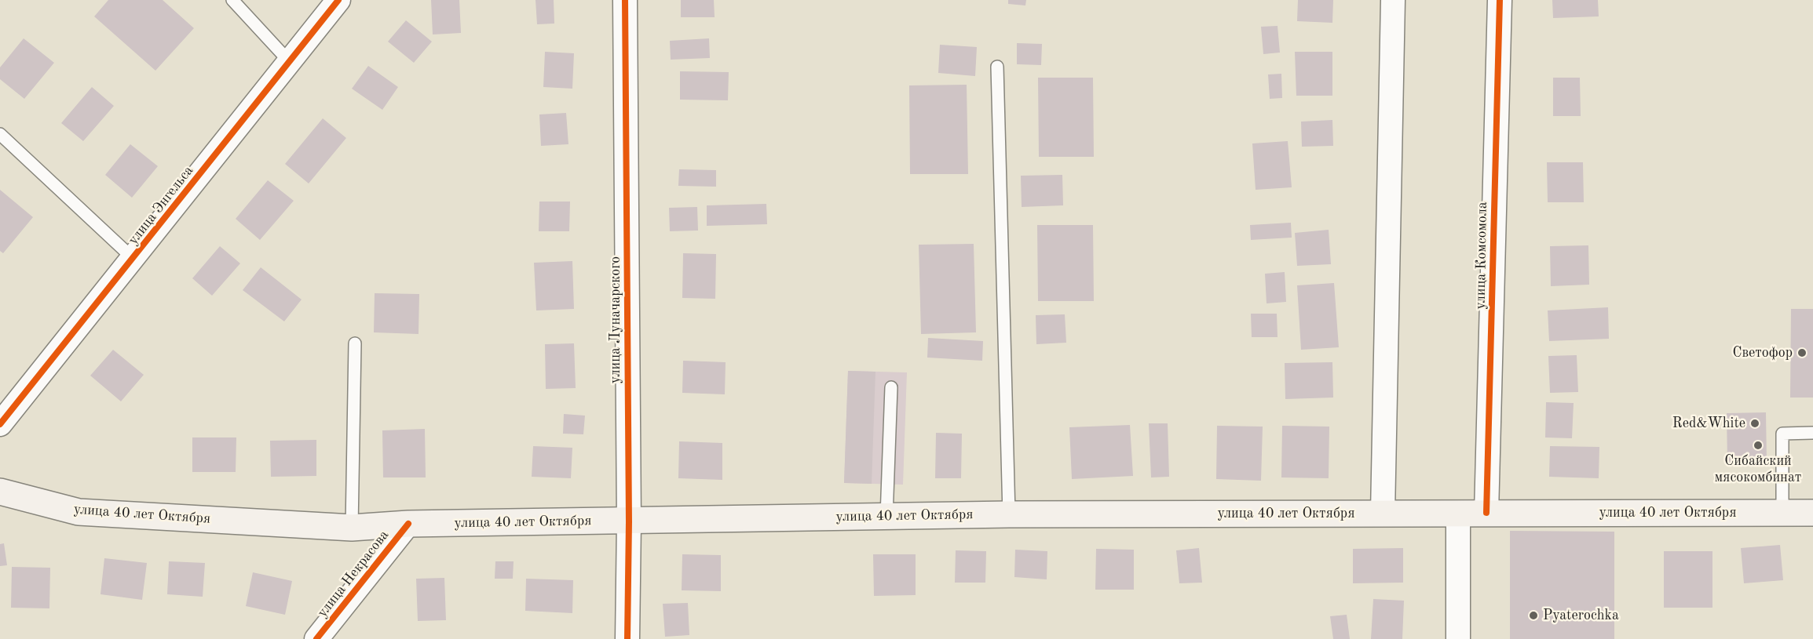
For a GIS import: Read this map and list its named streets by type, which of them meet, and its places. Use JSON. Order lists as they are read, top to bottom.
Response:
{
  "streets": {
    "main road": ["улица 40 лет Октября"],
    "street": [
      "улица Энгельса",
      "улица Комсомола",
      "улица Луначарского",
      "улица Некрасова"
    ]
  },
  "crossings": [
    ["улица Комсомола", "улица 40 лет Октября"],
    ["улица Луначарского", "улица 40 лет Октября"],
    ["улица 40 лет Октября", "улица Некрасова"]
  ],
  "places": [
    "Светофор",
    "Red&White",
    "Сибайский мясокомбинат",
    "Pyaterochka"
  ]
}
